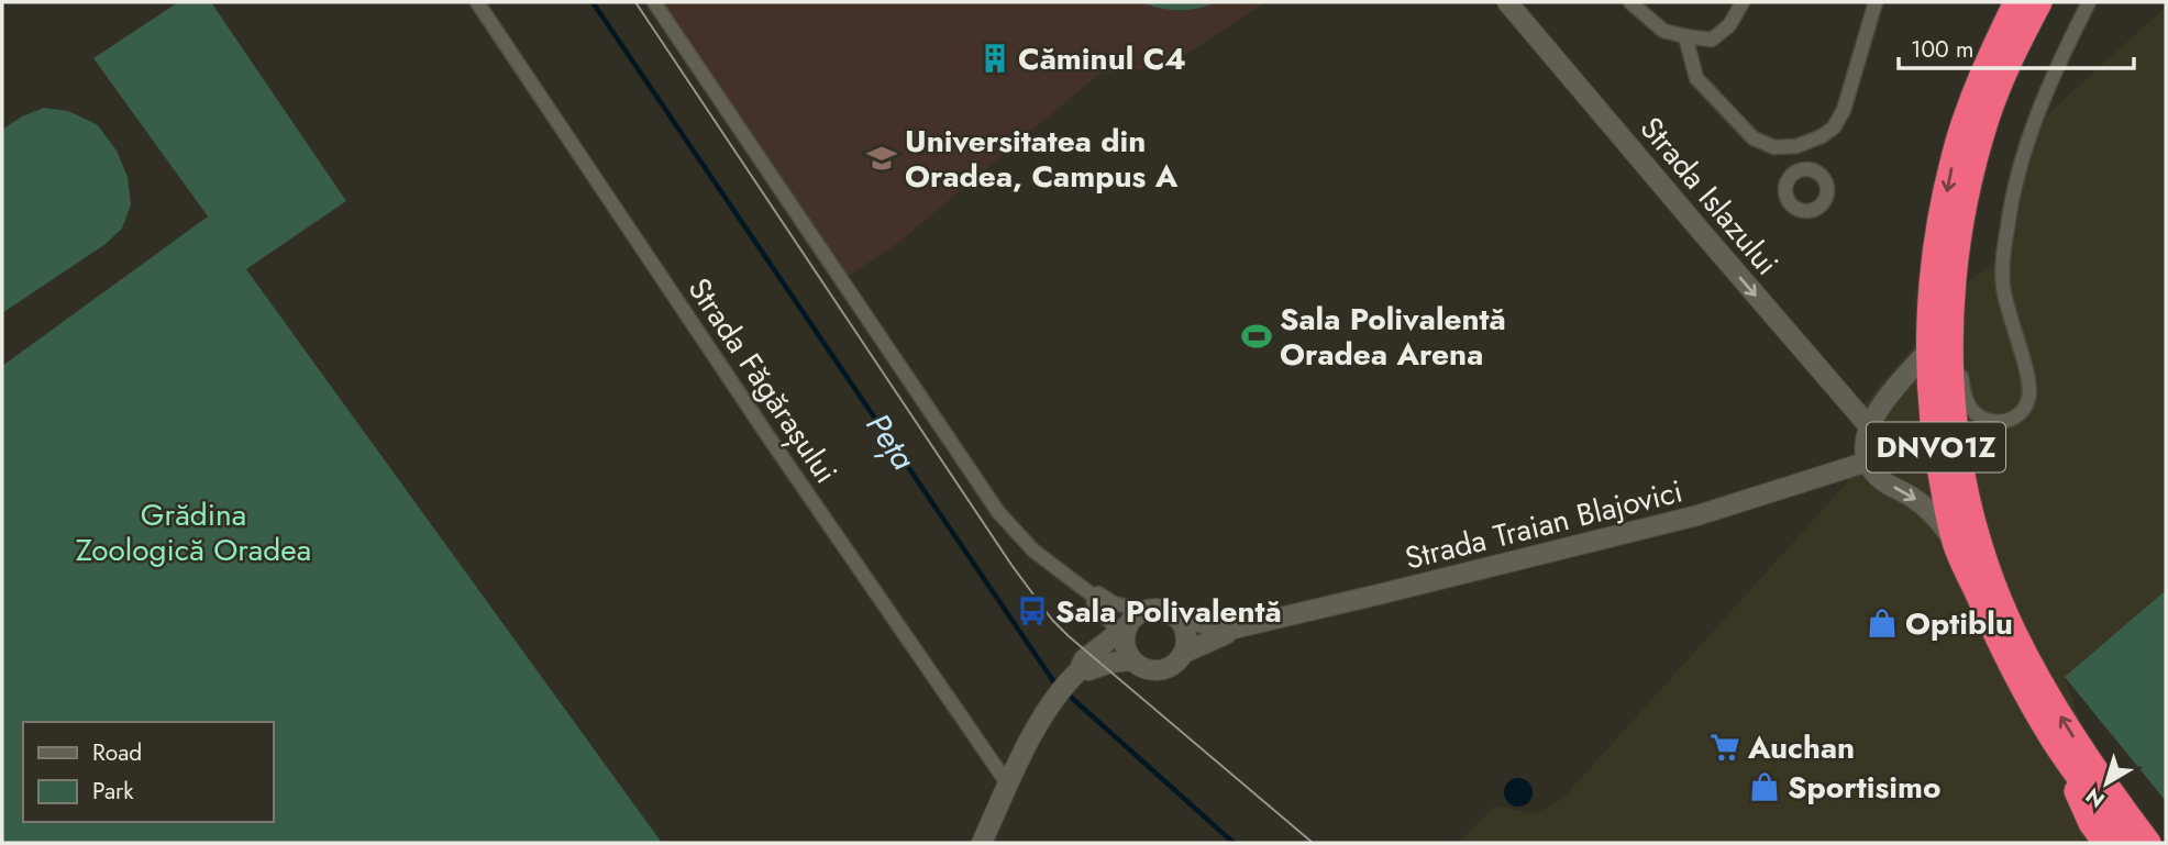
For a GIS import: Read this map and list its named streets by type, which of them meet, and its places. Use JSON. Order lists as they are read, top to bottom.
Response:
{
  "streets": {
    "highway": ["DNVO1Z"],
    "street": ["Strada Islazului", "Strada Făgărașului", "Strada Traian Blajovici"]
  },
  "water": ["Peța"],
  "parks": ["Grădina Zoologică Oradea"],
  "places": {
    "building": ["Căminul C4"],
    "school or university": ["Universitatea din Oradea, Campus A"],
    "sports": ["Sala Polivalentă Oradea Arena"],
    "bus stop": ["Sala Polivalentă"],
    "shop": ["Optiblu", "Sportisimo"],
    "supermarket": ["Auchan"]
  },
  "legend": ["Road", "Park"],
  "scale_bar": "100 m",
  "north": "bottom left"
}
